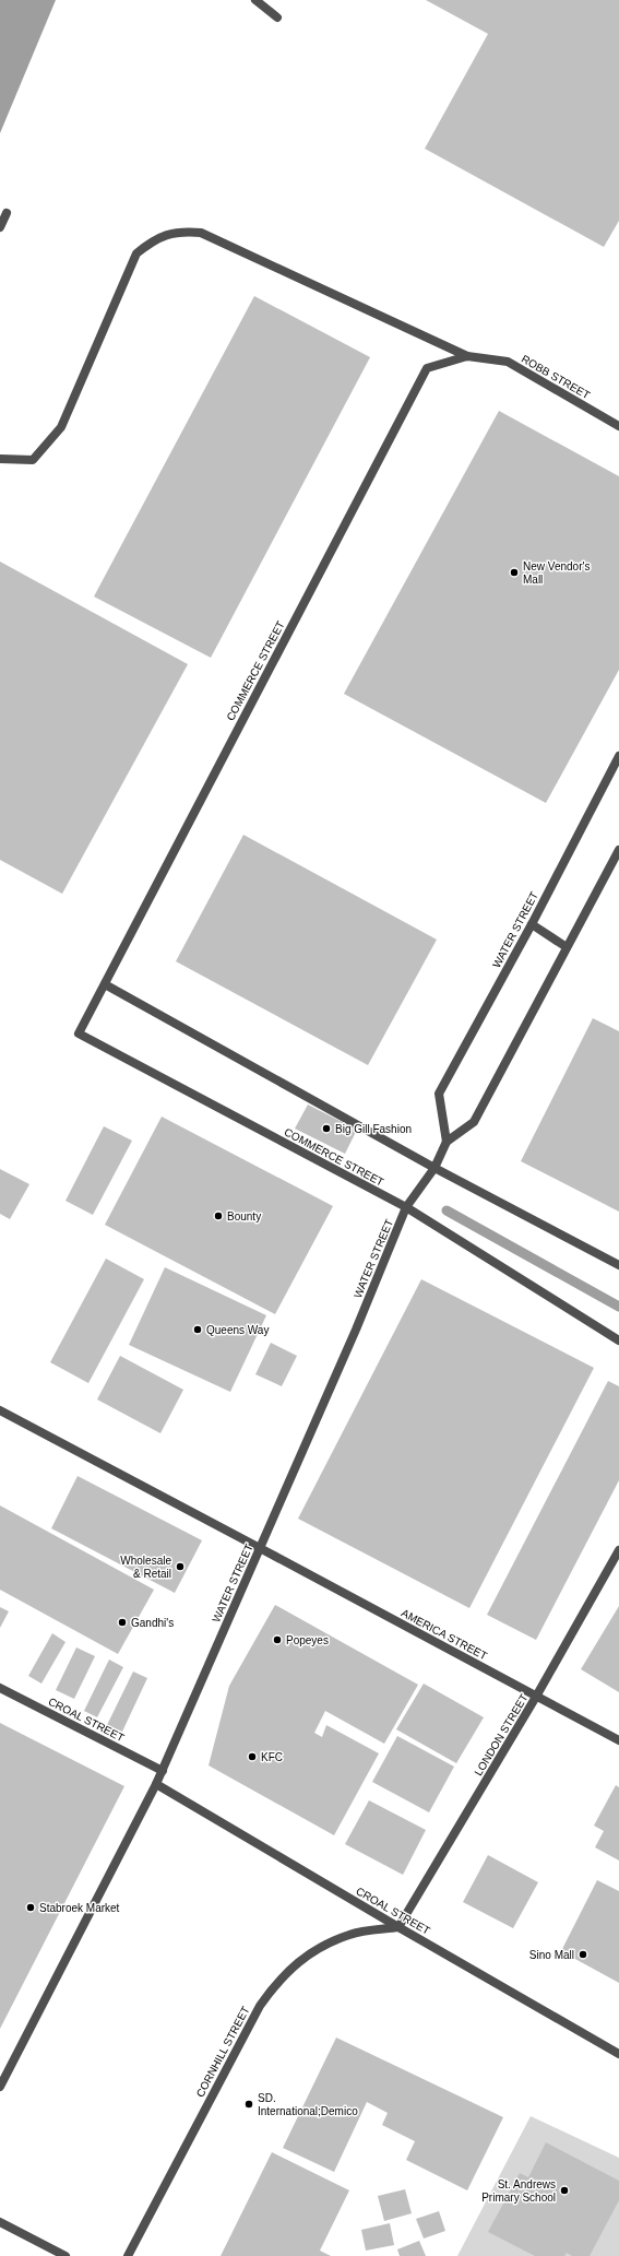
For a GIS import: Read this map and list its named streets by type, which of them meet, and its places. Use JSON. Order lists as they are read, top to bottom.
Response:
{
  "streets": {
    "street": [
      "ROBB STREET",
      "COMMERCE STREET",
      "WATER STREET",
      "AMERICA STREET",
      "CROAL STREET",
      "LONDON STREET",
      "CORNHILL STREET"
    ]
  },
  "crossings": [
    ["ROBB STREET", "COMMERCE STREET"],
    ["COMMERCE STREET", "WATER STREET"],
    ["WATER STREET", "AMERICA STREET"],
    ["WATER STREET", "CROAL STREET"],
    ["AMERICA STREET", "LONDON STREET"],
    ["CROAL STREET", "LONDON STREET"],
    ["CROAL STREET", "CORNHILL STREET"],
    ["LONDON STREET", "CORNHILL STREET"]
  ],
  "places": [
    "New Vendor's Mall",
    "Big Gill Fashion",
    "Bounty",
    "Queens Way",
    "Wholesale & Retail",
    "Gandhi's",
    "Popeyes",
    "KFC",
    "Stabroek Market",
    "Sino Mall",
    "SD. International;Demico",
    "St. Andrews Primary School"
  ]
}
